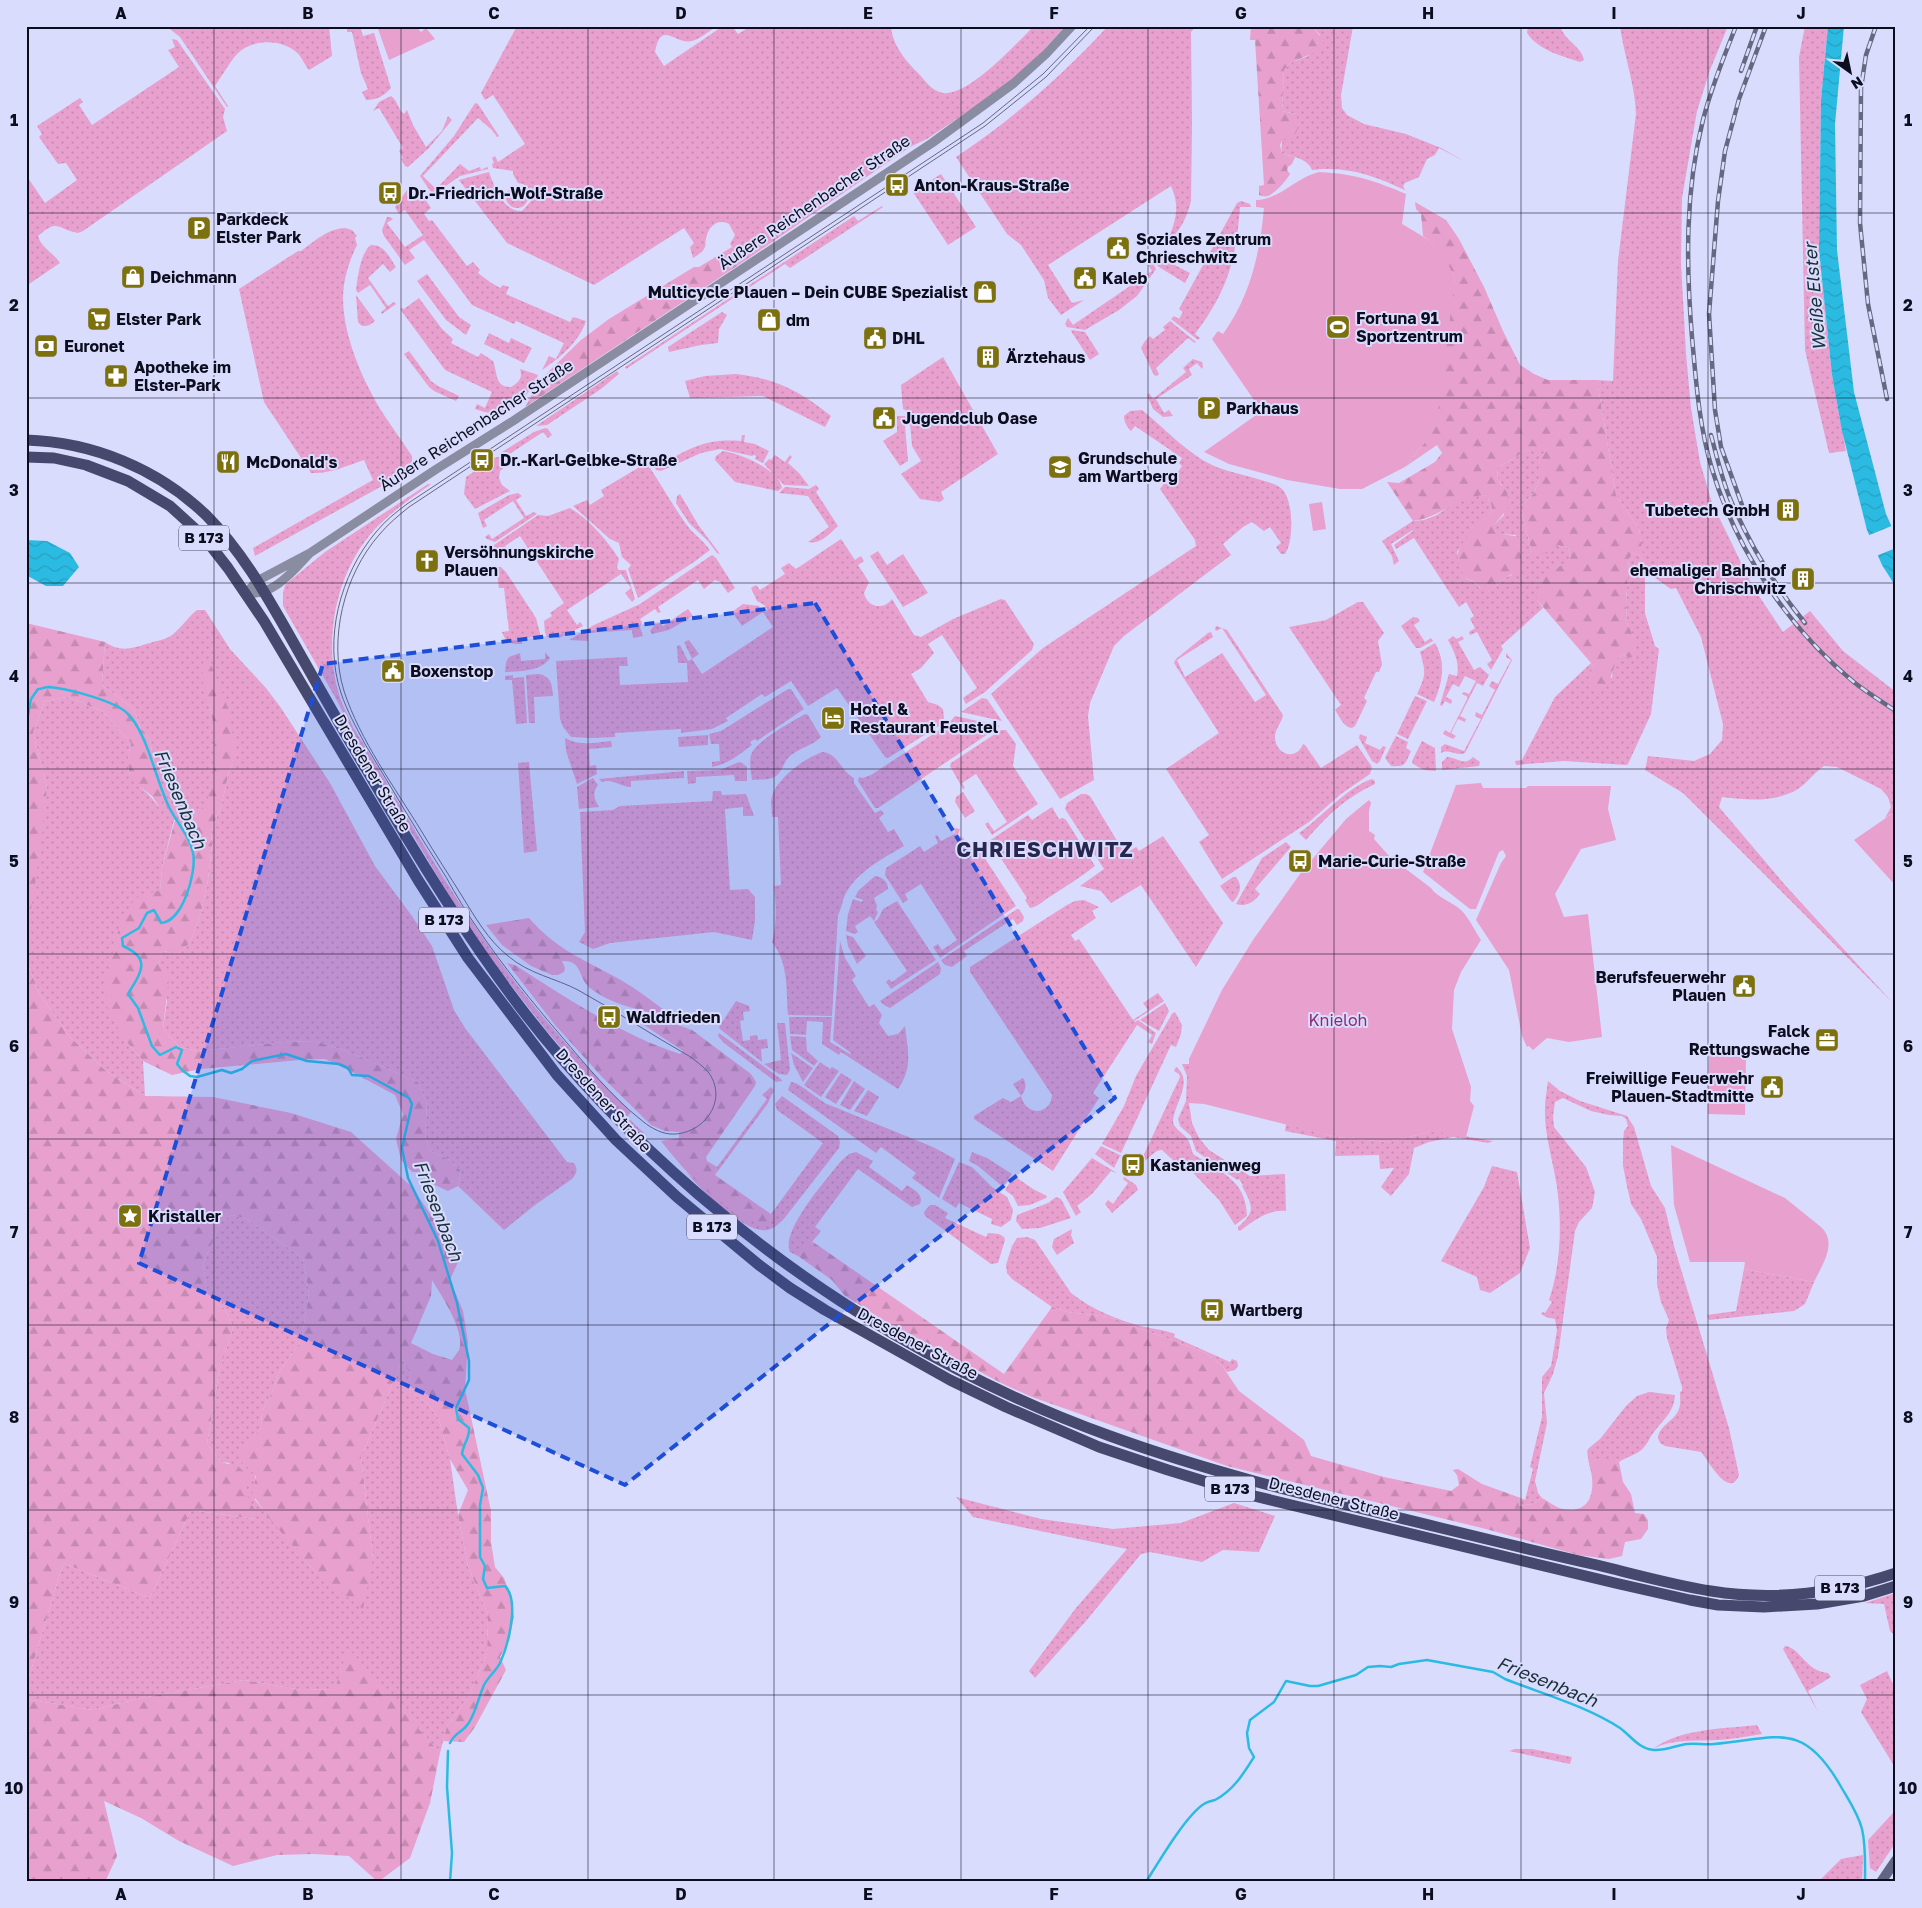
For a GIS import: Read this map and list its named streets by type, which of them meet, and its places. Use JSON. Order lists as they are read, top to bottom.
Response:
{
  "streets": {
    "main road": ["B 173", "Dresdener Straße"],
    "street": ["Äußere Reichenbacher Straße"]
  },
  "crossings": [
    ["Äußere Reichenbacher Straße", "B 173"],
    ["Äußere Reichenbacher Straße", "Dresdener Straße"],
    ["B 173", "Dresdener Straße"]
  ],
  "districts": ["CHRIESCHWITZ"],
  "water": ["Weiße Elster", "Friesenbach"],
  "parks": ["Knieloh"],
  "places": {
    "bus stop": [
      "Anton-Kraus-Straße",
      "Dr.-Friedrich-Wolf-Straße",
      "Dr.-Karl-Gelbke-Straße",
      "Marie-Curie-Straße",
      "Waldfrieden",
      "Kastanienweg",
      "Wartberg"
    ],
    "parking": ["Parkdeck Elster Park", "Parkhaus"],
    "public building": [
      "Soziales Zentrum Chrieschwitz",
      "Kaleb",
      "DHL",
      "Jugendclub Oase",
      "Boxenstop",
      "Berufsfeuerwehr Plauen",
      "Freiwillige Feuerwehr Plauen-Stadtmitte"
    ],
    "shop": ["Deichmann", "Multicycle Plauen – Dein CUBE Spezialist", "dm"],
    "supermarket": ["Elster Park"],
    "sports": ["Fortuna 91 Sportzentrum"],
    "bank": ["Euronet"],
    "building": ["Ärztehaus", "Tubetech GmbH", "ehemaliger Bahnhof Chrischwitz"],
    "pharmacy": ["Apotheke im Elster-Park"],
    "restaurant": ["McDonald's"],
    "school or university": ["Grundschule am Wartberg"],
    "church": ["Versöhnungskirche Plauen"],
    "hotel": ["Hotel & Restaurant Feustel"],
    "office": ["Falck Rettungswache"],
    "place": ["Kristaller"]
  },
  "north": "bottom right",
  "grid": {
    "columns": [
      "A",
      "B",
      "C",
      "D",
      "E",
      "F",
      "G",
      "H",
      "I",
      "J"
    ],
    "rows": [
      "1",
      "2",
      "3",
      "4",
      "5",
      "6",
      "7",
      "8",
      "9",
      "10"
    ]
  }
}
